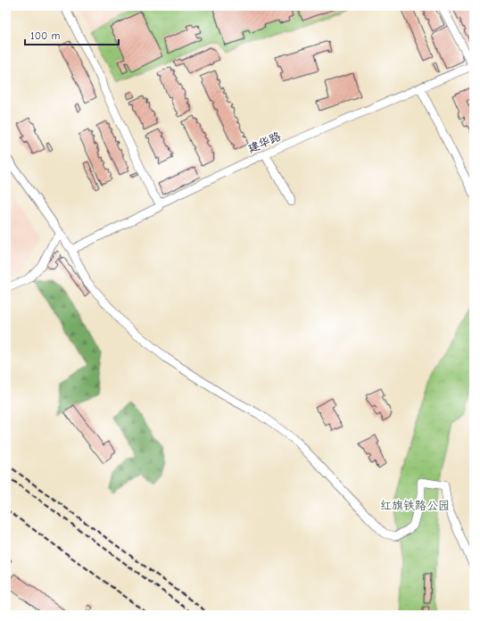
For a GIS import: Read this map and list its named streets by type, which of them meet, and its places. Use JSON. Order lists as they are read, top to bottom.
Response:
{
  "streets": {
    "street": ["建华路"]
  },
  "parks": ["红旗铁路公园"],
  "scale_bar": "100 m"
}
